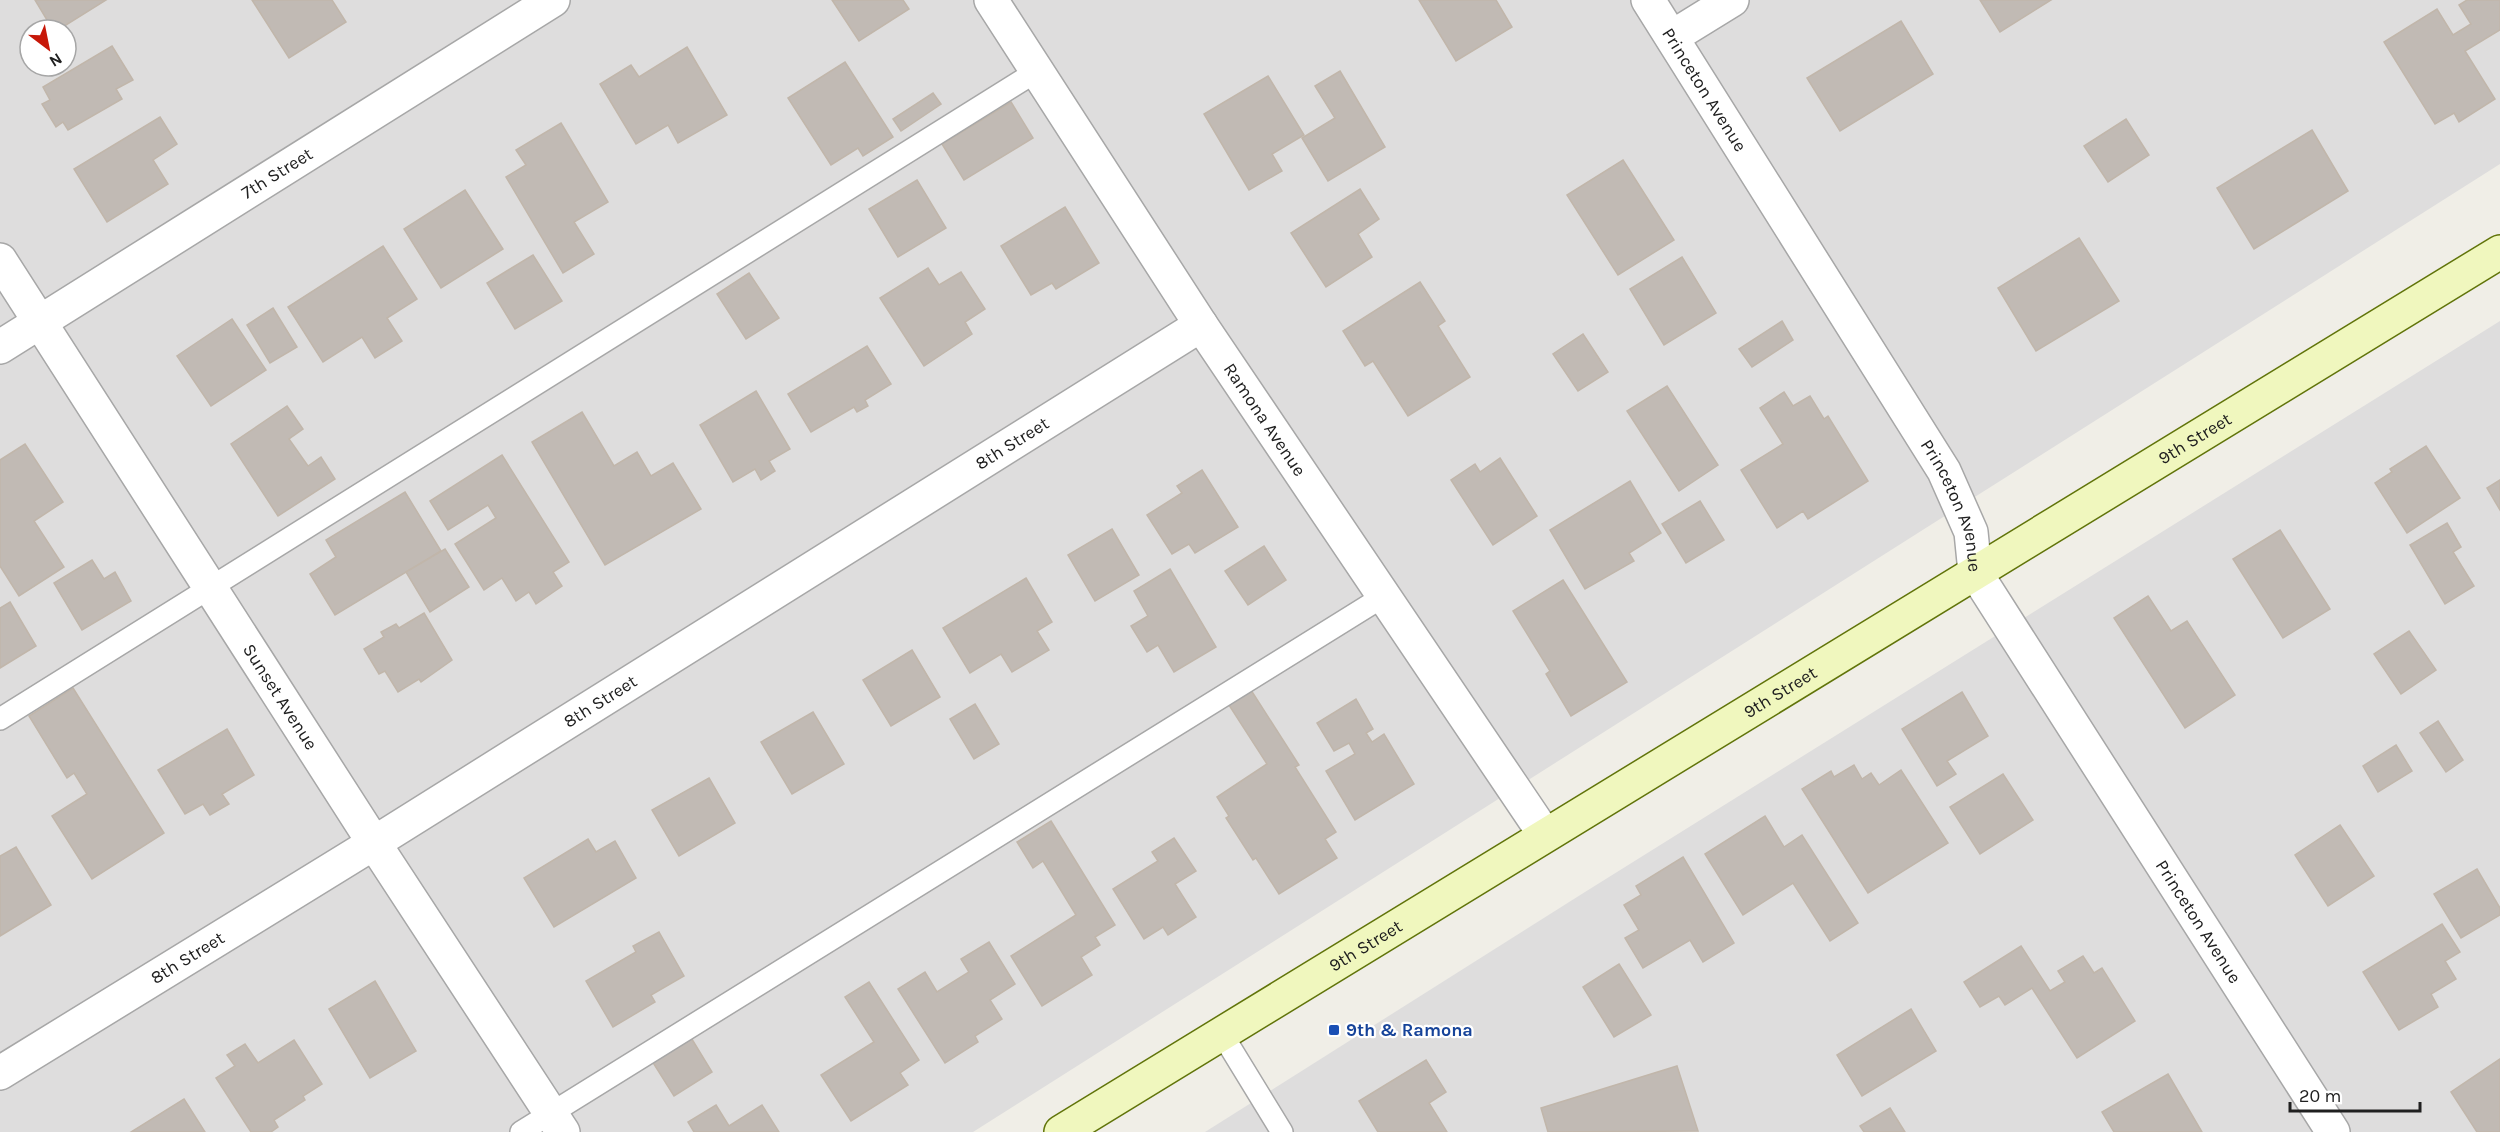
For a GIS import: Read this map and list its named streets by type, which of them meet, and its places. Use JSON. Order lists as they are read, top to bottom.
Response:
{
  "streets": {
    "street": [
      "Princeton Avenue",
      "7th Street",
      "Ramona Avenue",
      "9th Street",
      "8th Street",
      "Sunset Avenue"
    ]
  },
  "crossings": [
    ["Princeton Avenue", "9th Street"],
    ["7th Street", "Sunset Avenue"],
    ["Ramona Avenue", "9th Street"],
    ["Ramona Avenue", "8th Street"],
    ["8th Street", "Sunset Avenue"]
  ],
  "places": {
    "transit": ["9th & Ramona"]
  },
  "scale_bar": "20 m",
  "north": "bottom right"
}
